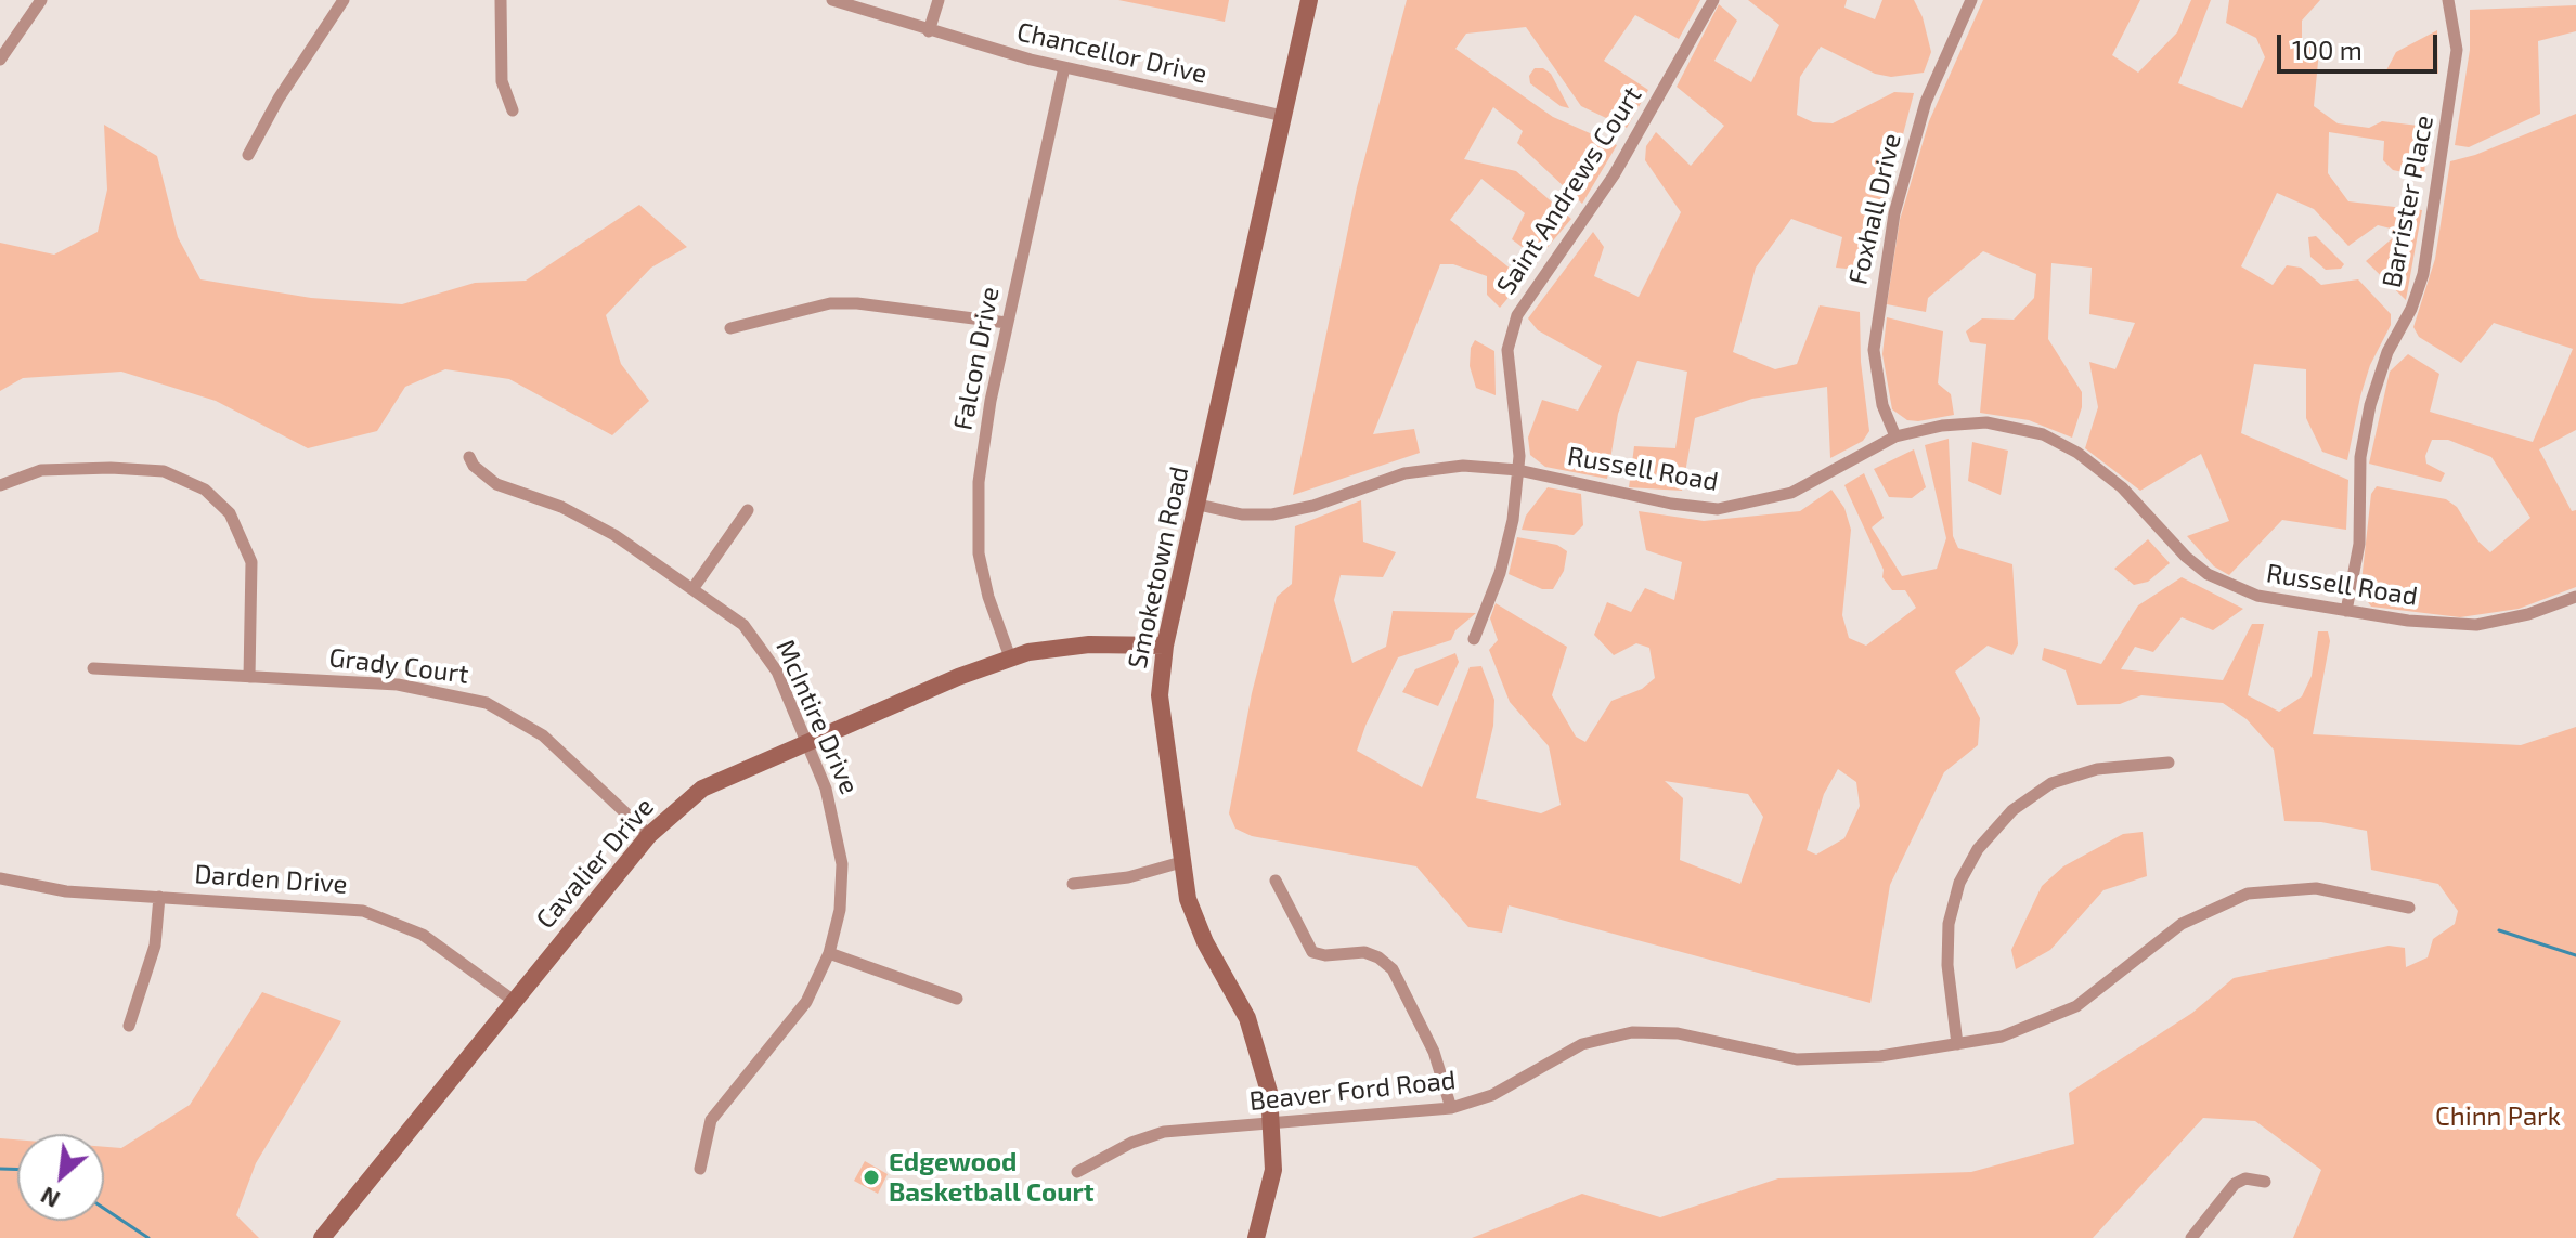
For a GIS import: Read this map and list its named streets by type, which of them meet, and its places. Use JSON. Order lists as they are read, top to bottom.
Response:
{
  "streets": {
    "main road": ["Smoketown Road", "Cavalier Drive"],
    "street": [
      "Chancellor Drive",
      "Saint Andrews Court",
      "Barrister Place",
      "Foxhall Drive",
      "Falcon Drive",
      "Russell Road",
      "Grady Court",
      "McIntire Drive",
      "Darden Drive",
      "Beaver Ford Road"
    ]
  },
  "crossings": [
    ["Chancellor Drive", "Falcon Drive"],
    ["Chancellor Drive", "Smoketown Road"],
    ["Saint Andrews Court", "Russell Road"],
    ["Barrister Place", "Russell Road"],
    ["Foxhall Drive", "Russell Road"],
    ["Falcon Drive", "Cavalier Drive"],
    ["Russell Road", "Smoketown Road"],
    ["Smoketown Road", "Cavalier Drive"],
    ["Smoketown Road", "Beaver Ford Road"],
    ["Grady Court", "Cavalier Drive"],
    ["McIntire Drive", "Cavalier Drive"],
    ["Cavalier Drive", "Darden Drive"]
  ],
  "parks": ["Chinn Park"],
  "places": ["Edgewood Basketball Court"],
  "scale_bar": "100 m",
  "north": "bottom left"
}
